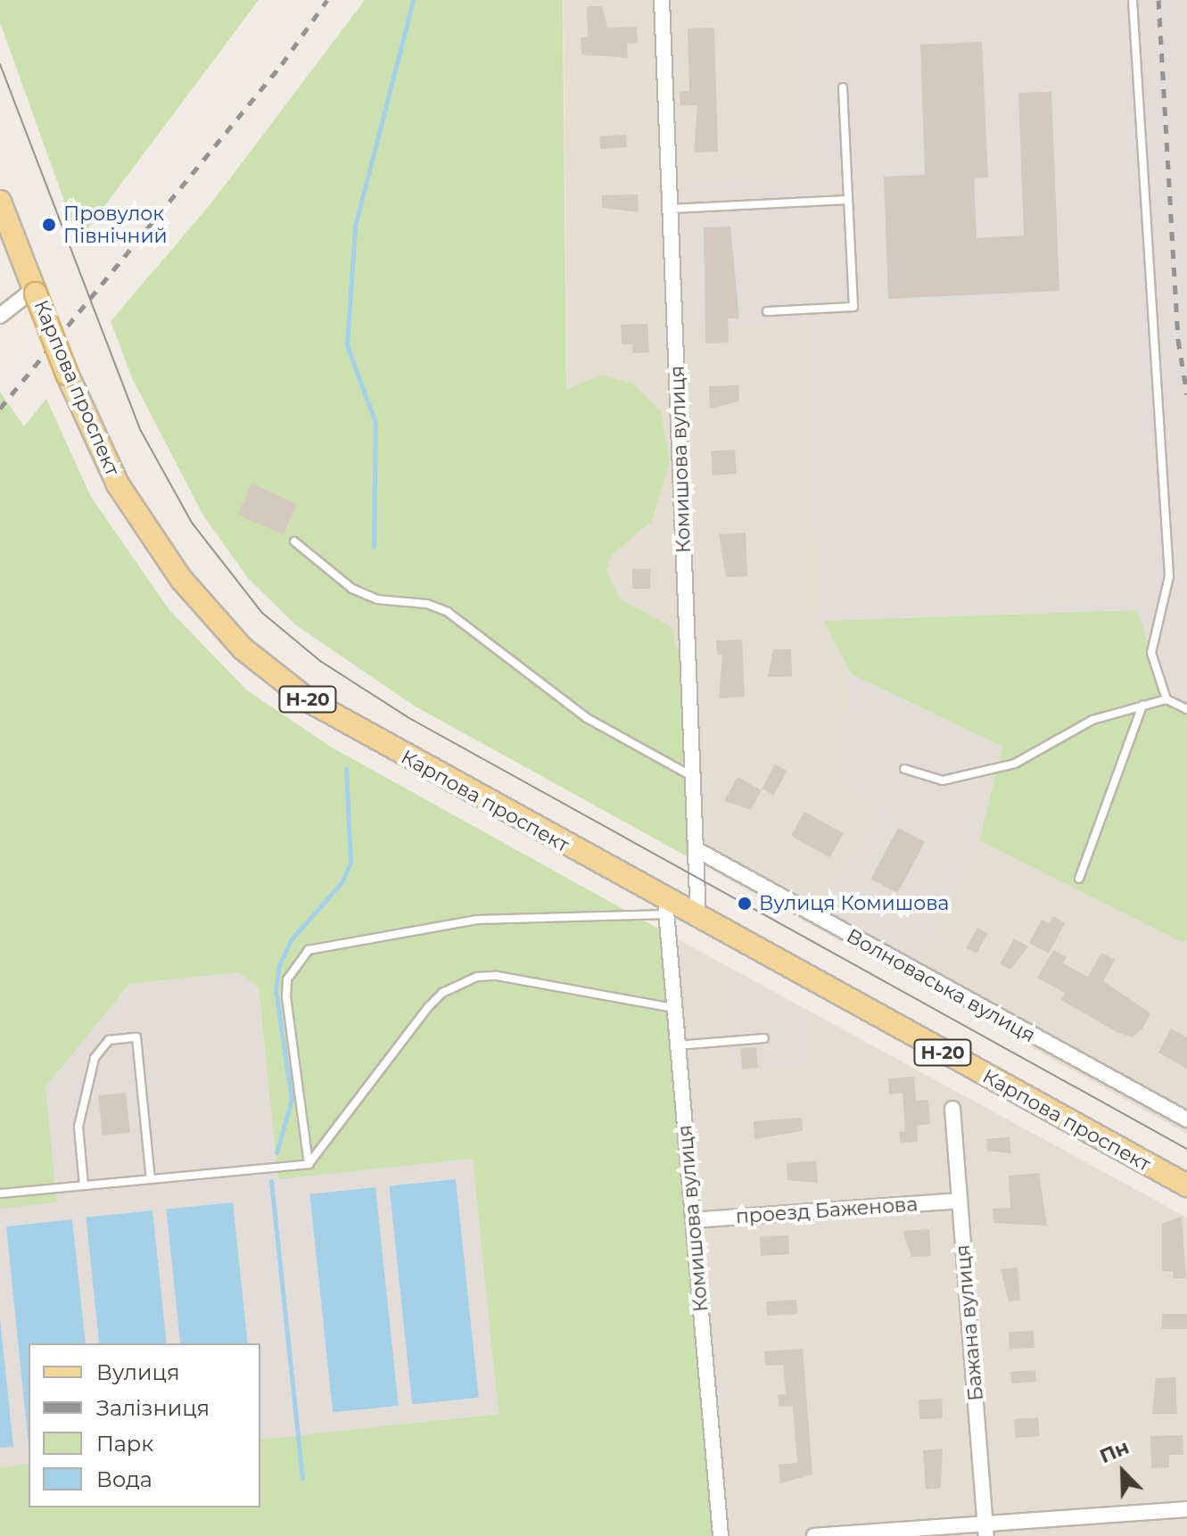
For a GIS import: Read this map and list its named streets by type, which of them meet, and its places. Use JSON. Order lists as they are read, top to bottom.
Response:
{
  "streets": {
    "main road": ["Карпова проспект", "Н-20"],
    "street": [
      "Комишова вулиця",
      "Волноваська вулиця",
      "проезд Баженова",
      "Бажана вулиця"
    ]
  },
  "crossings": [
    ["Карпова проспект", "Комишова вулиця"],
    ["Комишова вулиця", "Волноваська вулиця"],
    ["Комишова вулиця", "проезд Баженова"],
    ["проезд Баженова", "Бажана вулиця"]
  ],
  "places": ["Провулок Північний", "Вулиця Комишова"],
  "legend": [
    "Вулиця",
    "Залізниця",
    "Парк",
    "Вода"
  ],
  "north": "top left"
}
